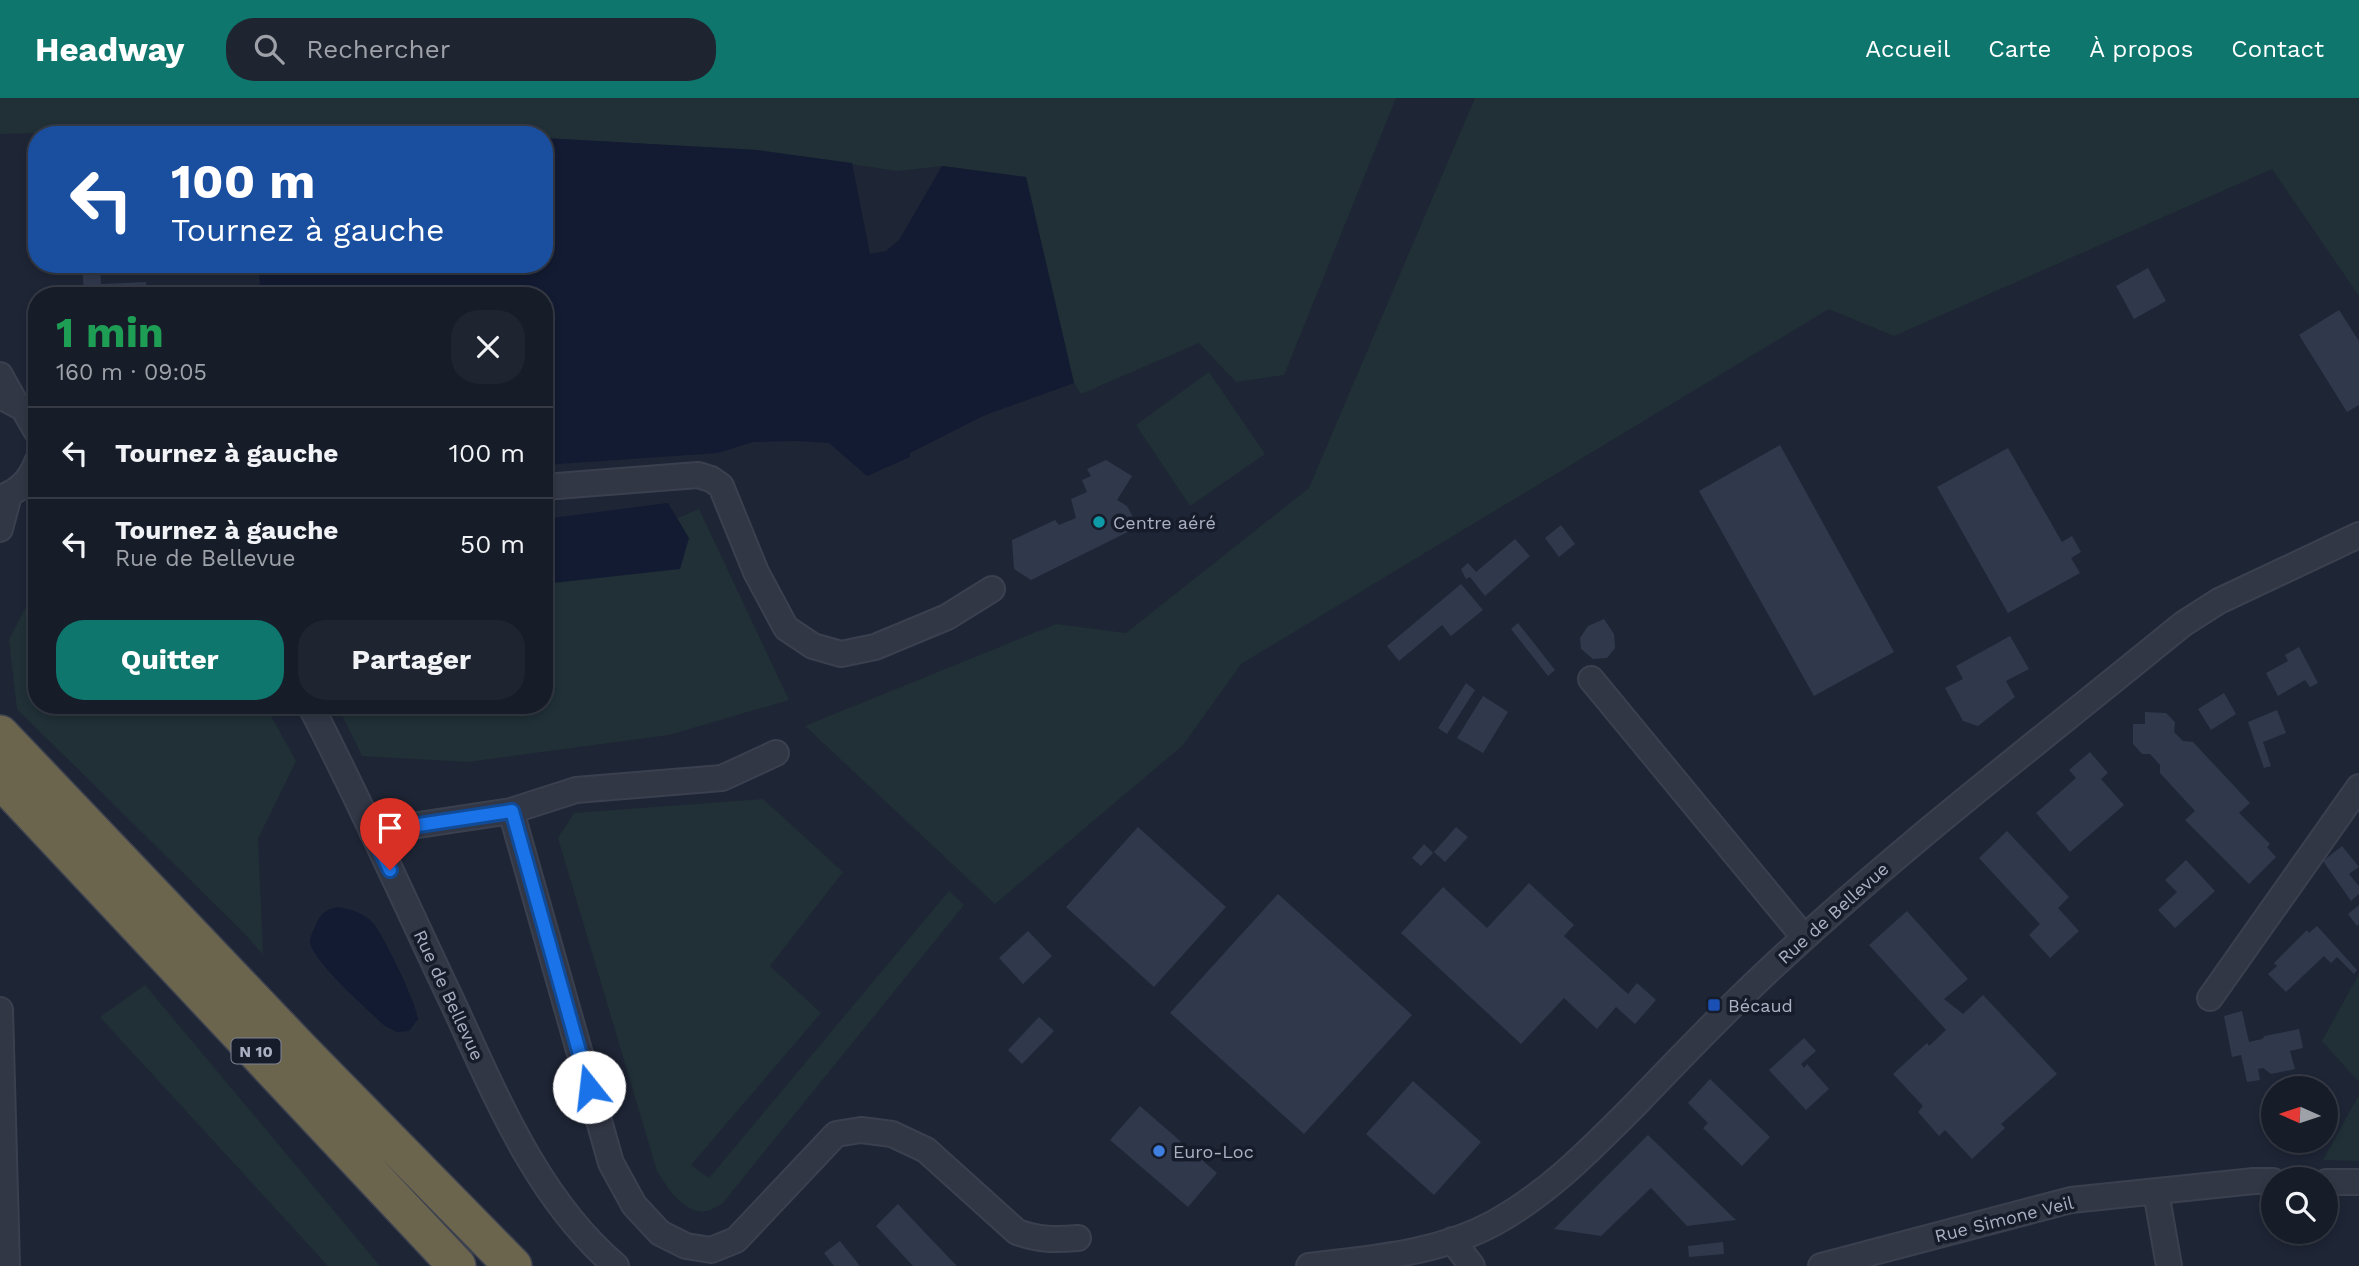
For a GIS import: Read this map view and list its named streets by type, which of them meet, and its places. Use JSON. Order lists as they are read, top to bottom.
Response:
{
  "streets": {
    "highway": ["N 10"],
    "street": ["Rue de Bellevue", "Rue Simone Veil"]
  },
  "places": {
    "other": ["Centre aéré", "Euro-Loc"],
    "transit": ["Bécaud"]
  },
  "north": "left",
  "page": {
    "header": "Headway",
    "search": "Rechercher",
    "nav": [
      "Accueil",
      "Carte",
      "À propos",
      "Contact"
    ],
    "turn": ["100 m", "Tournez à gauche"],
    "heading": ["1 min", "160 m · 09:05"],
    "list": [
      {
        "name": "Tournez à gauche",
        "value": "100 m"
      },
      {
        "name": "Tournez à gauche",
        "note": "Rue de Bellevue",
        "value": "50 m"
      }
    ],
    "buttons": ["Quitter", "Partager"]
  }
}
